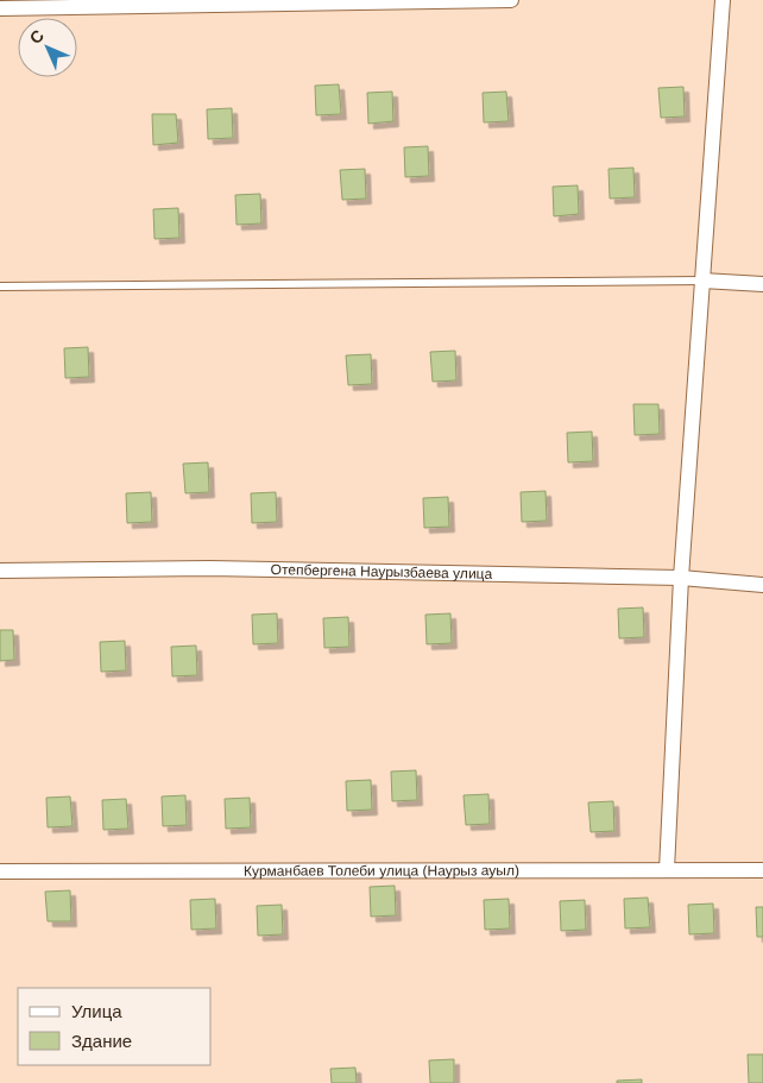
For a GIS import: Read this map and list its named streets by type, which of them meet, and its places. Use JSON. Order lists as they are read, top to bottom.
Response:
{
  "streets": {
    "street": ["Отепбергена Наурызбаева улица", "Курманбаев Толеби улица (Наурыз ауыл)"]
  },
  "legend": ["Улица", "Здание"],
  "north": "top left"
}
